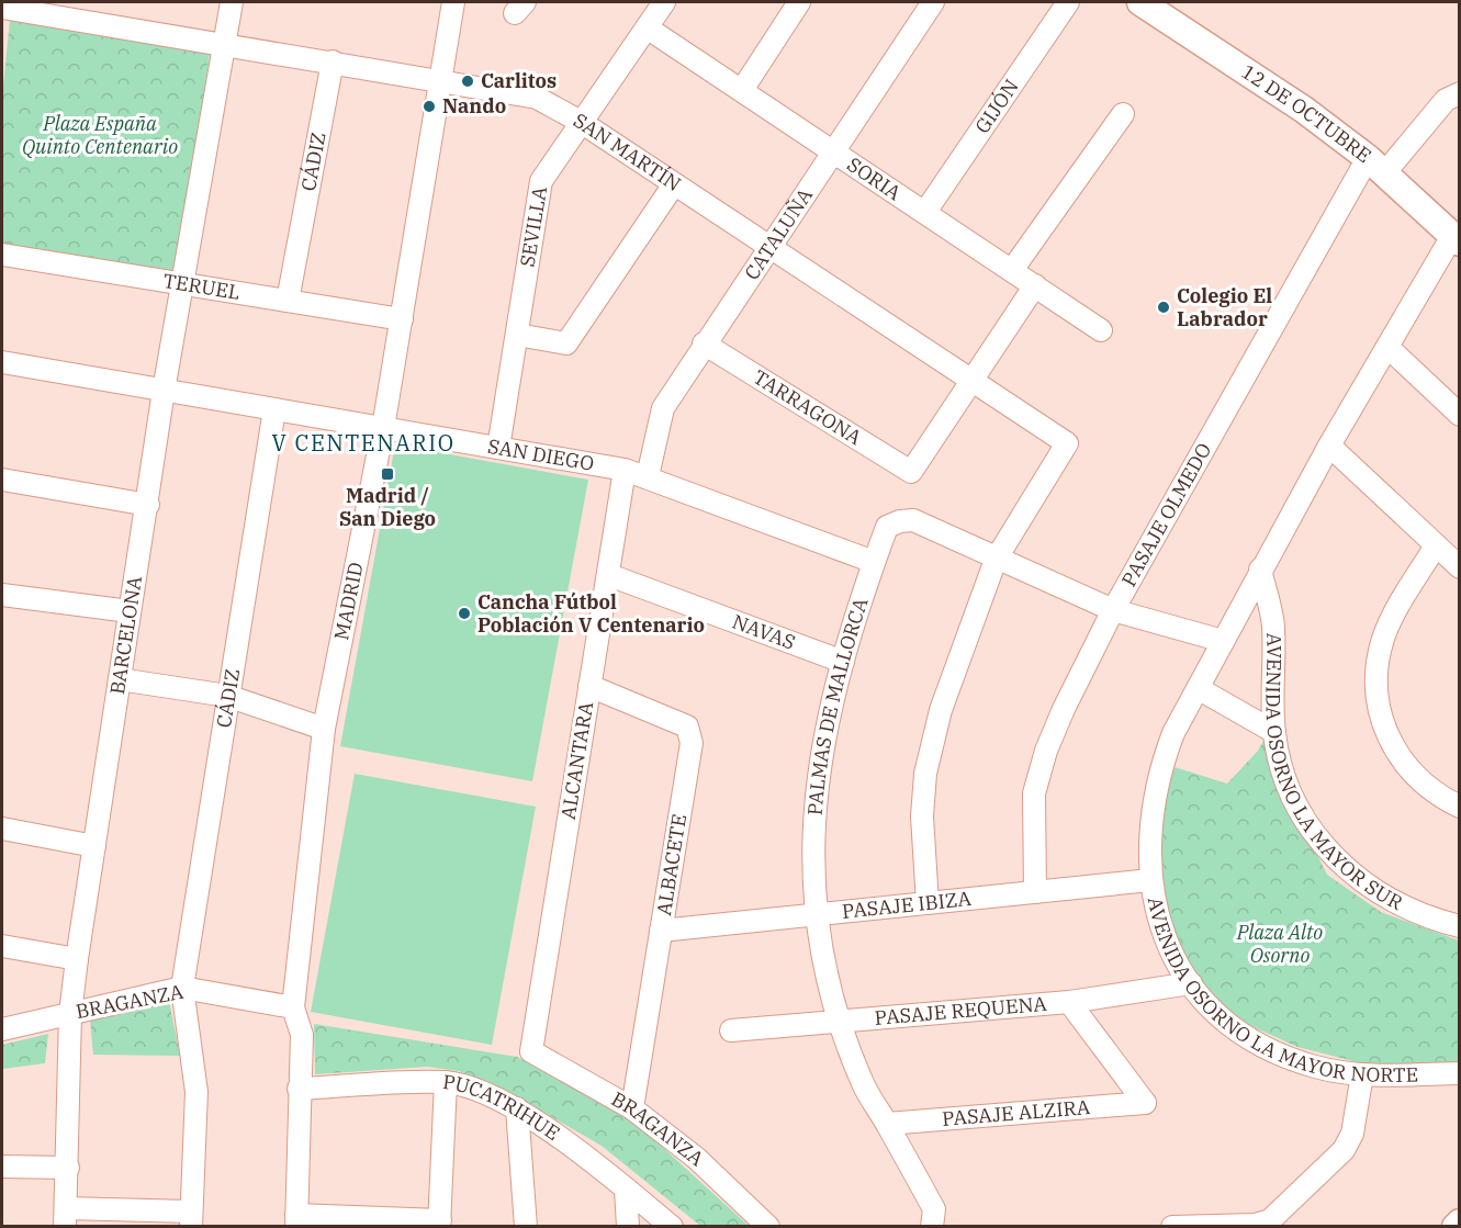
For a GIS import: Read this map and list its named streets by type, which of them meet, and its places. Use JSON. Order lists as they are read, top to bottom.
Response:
{
  "streets": {
    "street": [
      "GIJÓN",
      "12 DE OCTUBRE",
      "SAN MARTÍN",
      "CÁDIZ",
      "SORIA",
      "SEVILLA",
      "CATALUÑA",
      "TERUEL",
      "TARRAGONA",
      "SAN DIEGO",
      "PASAJE OLMEDO",
      "MADRID",
      "NAVAS",
      "BARCELONA",
      "PALMAS DE MALLORCA",
      "ALCANTARA",
      "AVENIDA OSORNO LA MAYOR SUR",
      "ALBACETE",
      "PASAJE IBIZA",
      "AVENIDA OSORNO LA MAYOR NORTE",
      "BRAGANZA",
      "PASAJE REQUENA",
      "PUCATRIHUE",
      "PASAJE ALZIRA"
    ]
  },
  "crossings": [
    ["GIJÓN", "SORIA"],
    ["12 DE OCTUBRE", "PASAJE OLMEDO"],
    ["12 DE OCTUBRE", "AVENIDA OSORNO LA MAYOR NORTE"],
    ["SAN MARTÍN", "CÁDIZ"],
    ["SAN MARTÍN", "SEVILLA"],
    ["SAN MARTÍN", "CATALUÑA"],
    ["SAN MARTÍN", "TARRAGONA"],
    ["SAN MARTÍN", "MADRID"],
    ["SAN MARTÍN", "BARCELONA"],
    ["SAN MARTÍN", "PALMAS DE MALLORCA"],
    ["CÁDIZ", "TERUEL"],
    ["CÁDIZ", "SAN DIEGO"],
    ["CÁDIZ", "BRAGANZA"],
    ["SORIA", "SEVILLA"],
    ["SORIA", "CATALUÑA"],
    ["SEVILLA", "SAN DIEGO"],
    ["CATALUÑA", "TARRAGONA"],
    ["CATALUÑA", "SAN DIEGO"],
    ["TERUEL", "MADRID"],
    ["TERUEL", "BARCELONA"],
    ["SAN DIEGO", "MADRID"],
    ["SAN DIEGO", "BARCELONA"],
    ["SAN DIEGO", "PALMAS DE MALLORCA"],
    ["SAN DIEGO", "ALCANTARA"],
    ["PASAJE OLMEDO", "PALMAS DE MALLORCA"],
    ["PASAJE OLMEDO", "PASAJE IBIZA"],
    ["MADRID", "BRAGANZA"],
    ["NAVAS", "PALMAS DE MALLORCA"],
    ["NAVAS", "ALCANTARA"],
    ["BARCELONA", "BRAGANZA"],
    ["PALMAS DE MALLORCA", "PASAJE IBIZA"],
    ["PALMAS DE MALLORCA", "AVENIDA OSORNO LA MAYOR NORTE"],
    ["PALMAS DE MALLORCA", "PASAJE REQUENA"],
    ["PALMAS DE MALLORCA", "PASAJE ALZIRA"],
    ["ALCANTARA", "ALBACETE"],
    ["ALCANTARA", "BRAGANZA"],
    ["AVENIDA OSORNO LA MAYOR SUR", "AVENIDA OSORNO LA MAYOR NORTE"],
    ["ALBACETE", "PASAJE IBIZA"],
    ["ALBACETE", "BRAGANZA"],
    ["PASAJE IBIZA", "AVENIDA OSORNO LA MAYOR NORTE"],
    ["AVENIDA OSORNO LA MAYOR NORTE", "PASAJE REQUENA"],
    ["PASAJE REQUENA", "PASAJE ALZIRA"]
  ],
  "districts": ["V CENTENARIO"],
  "parks": ["Plaza España Quinto Centenario", "Plaza Alto Osorno"],
  "places": {
    "other": [
      "Carlitos",
      "Nando",
      "Colegio El Labrador",
      "Cancha Fútbol Población V Centenario"
    ],
    "transit": ["Madrid / San Diego"]
  }
}
